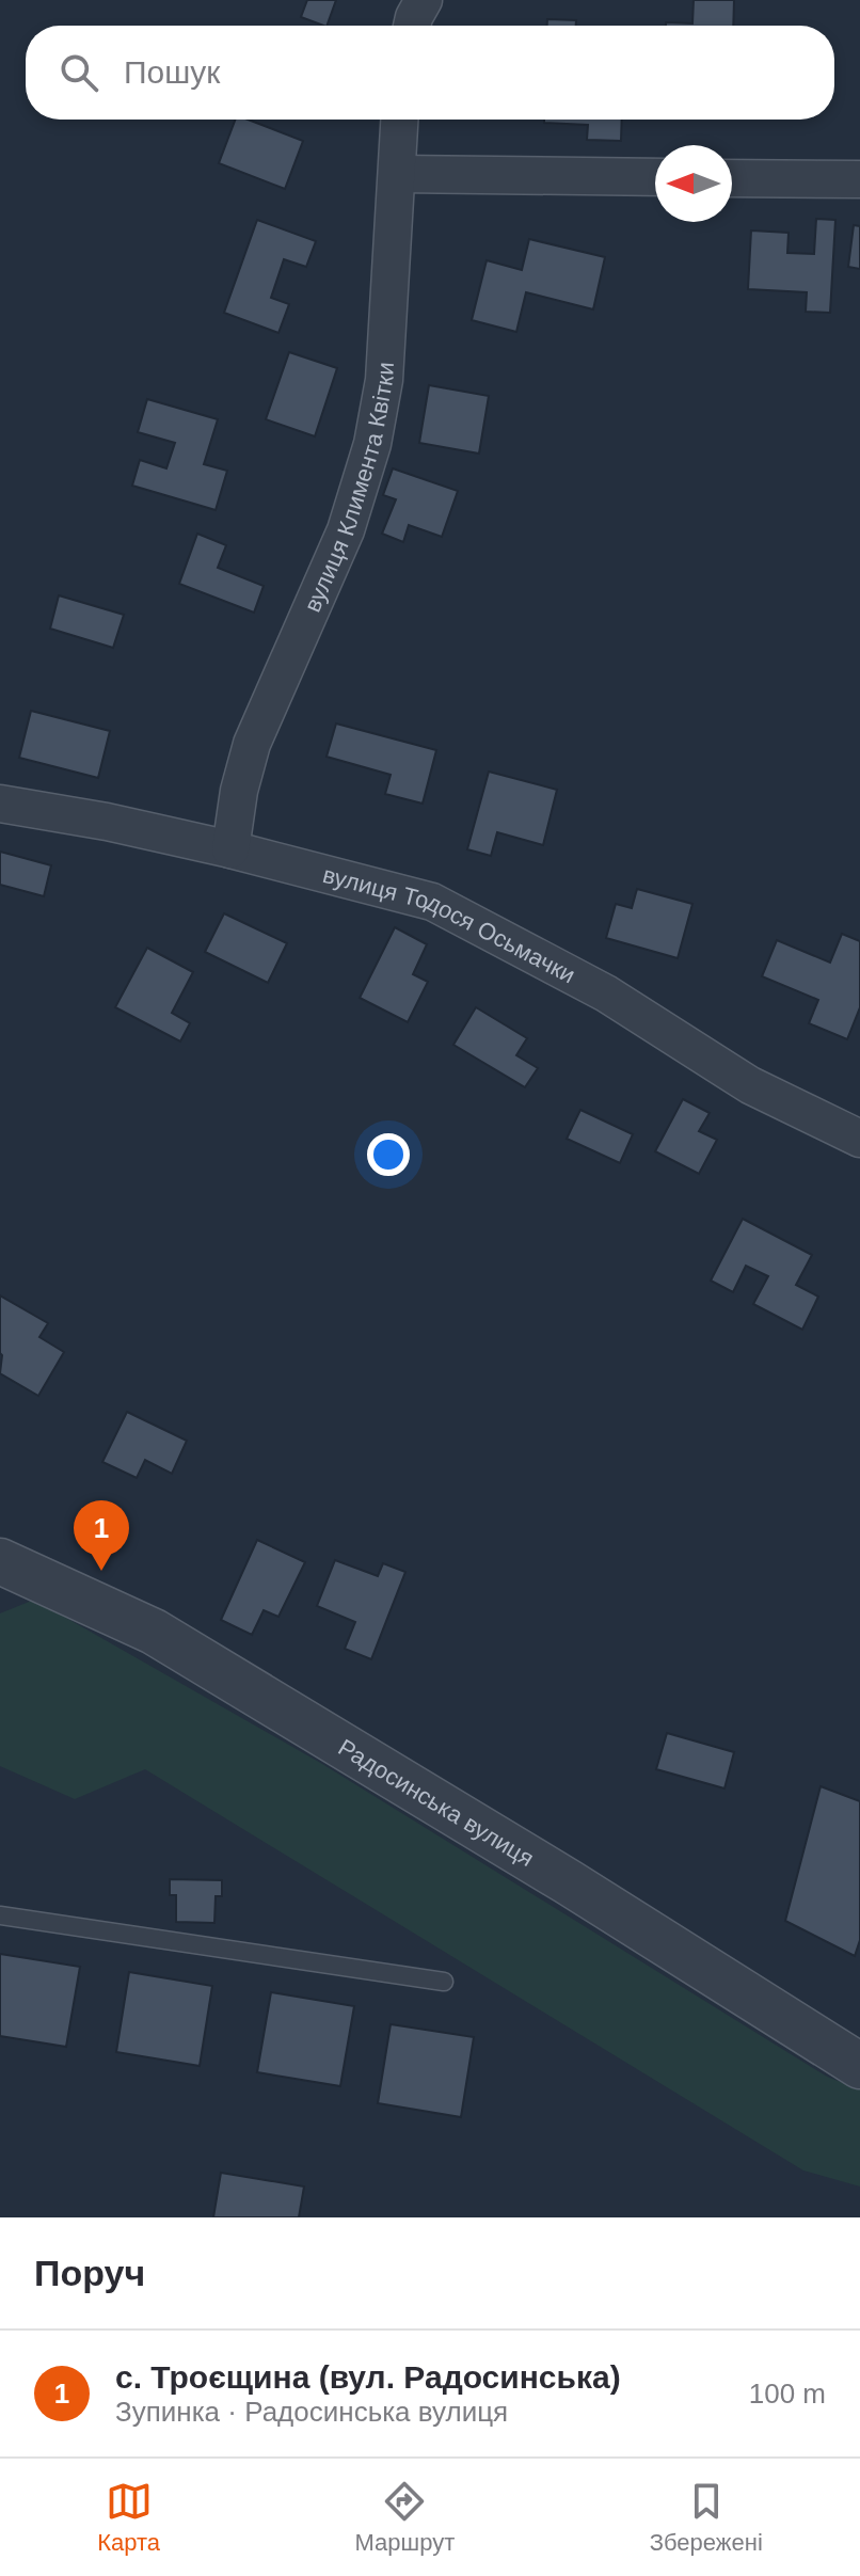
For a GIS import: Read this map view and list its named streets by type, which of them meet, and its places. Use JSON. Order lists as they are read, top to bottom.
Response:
{
  "streets": {
    "street": ["вулиця Климента Квітки", "вулиця Тодося Осьмачки", "Радосинська вулиця"]
  },
  "crossings": [
    ["вулиця Климента Квітки", "вулиця Тодося Осьмачки"]
  ],
  "north": "left",
  "page": {
    "search": "Пошук",
    "pins": "1",
    "heading": "Поруч",
    "list": [
      {
        "mark": "1",
        "name": "с. Троєщина (вул. Радосинська)",
        "note": "Зупинка · Радосинська вулиця",
        "value": "100 m"
      }
    ],
    "nav": ["Карта", "Маршрут", "Збережені"]
  }
}
